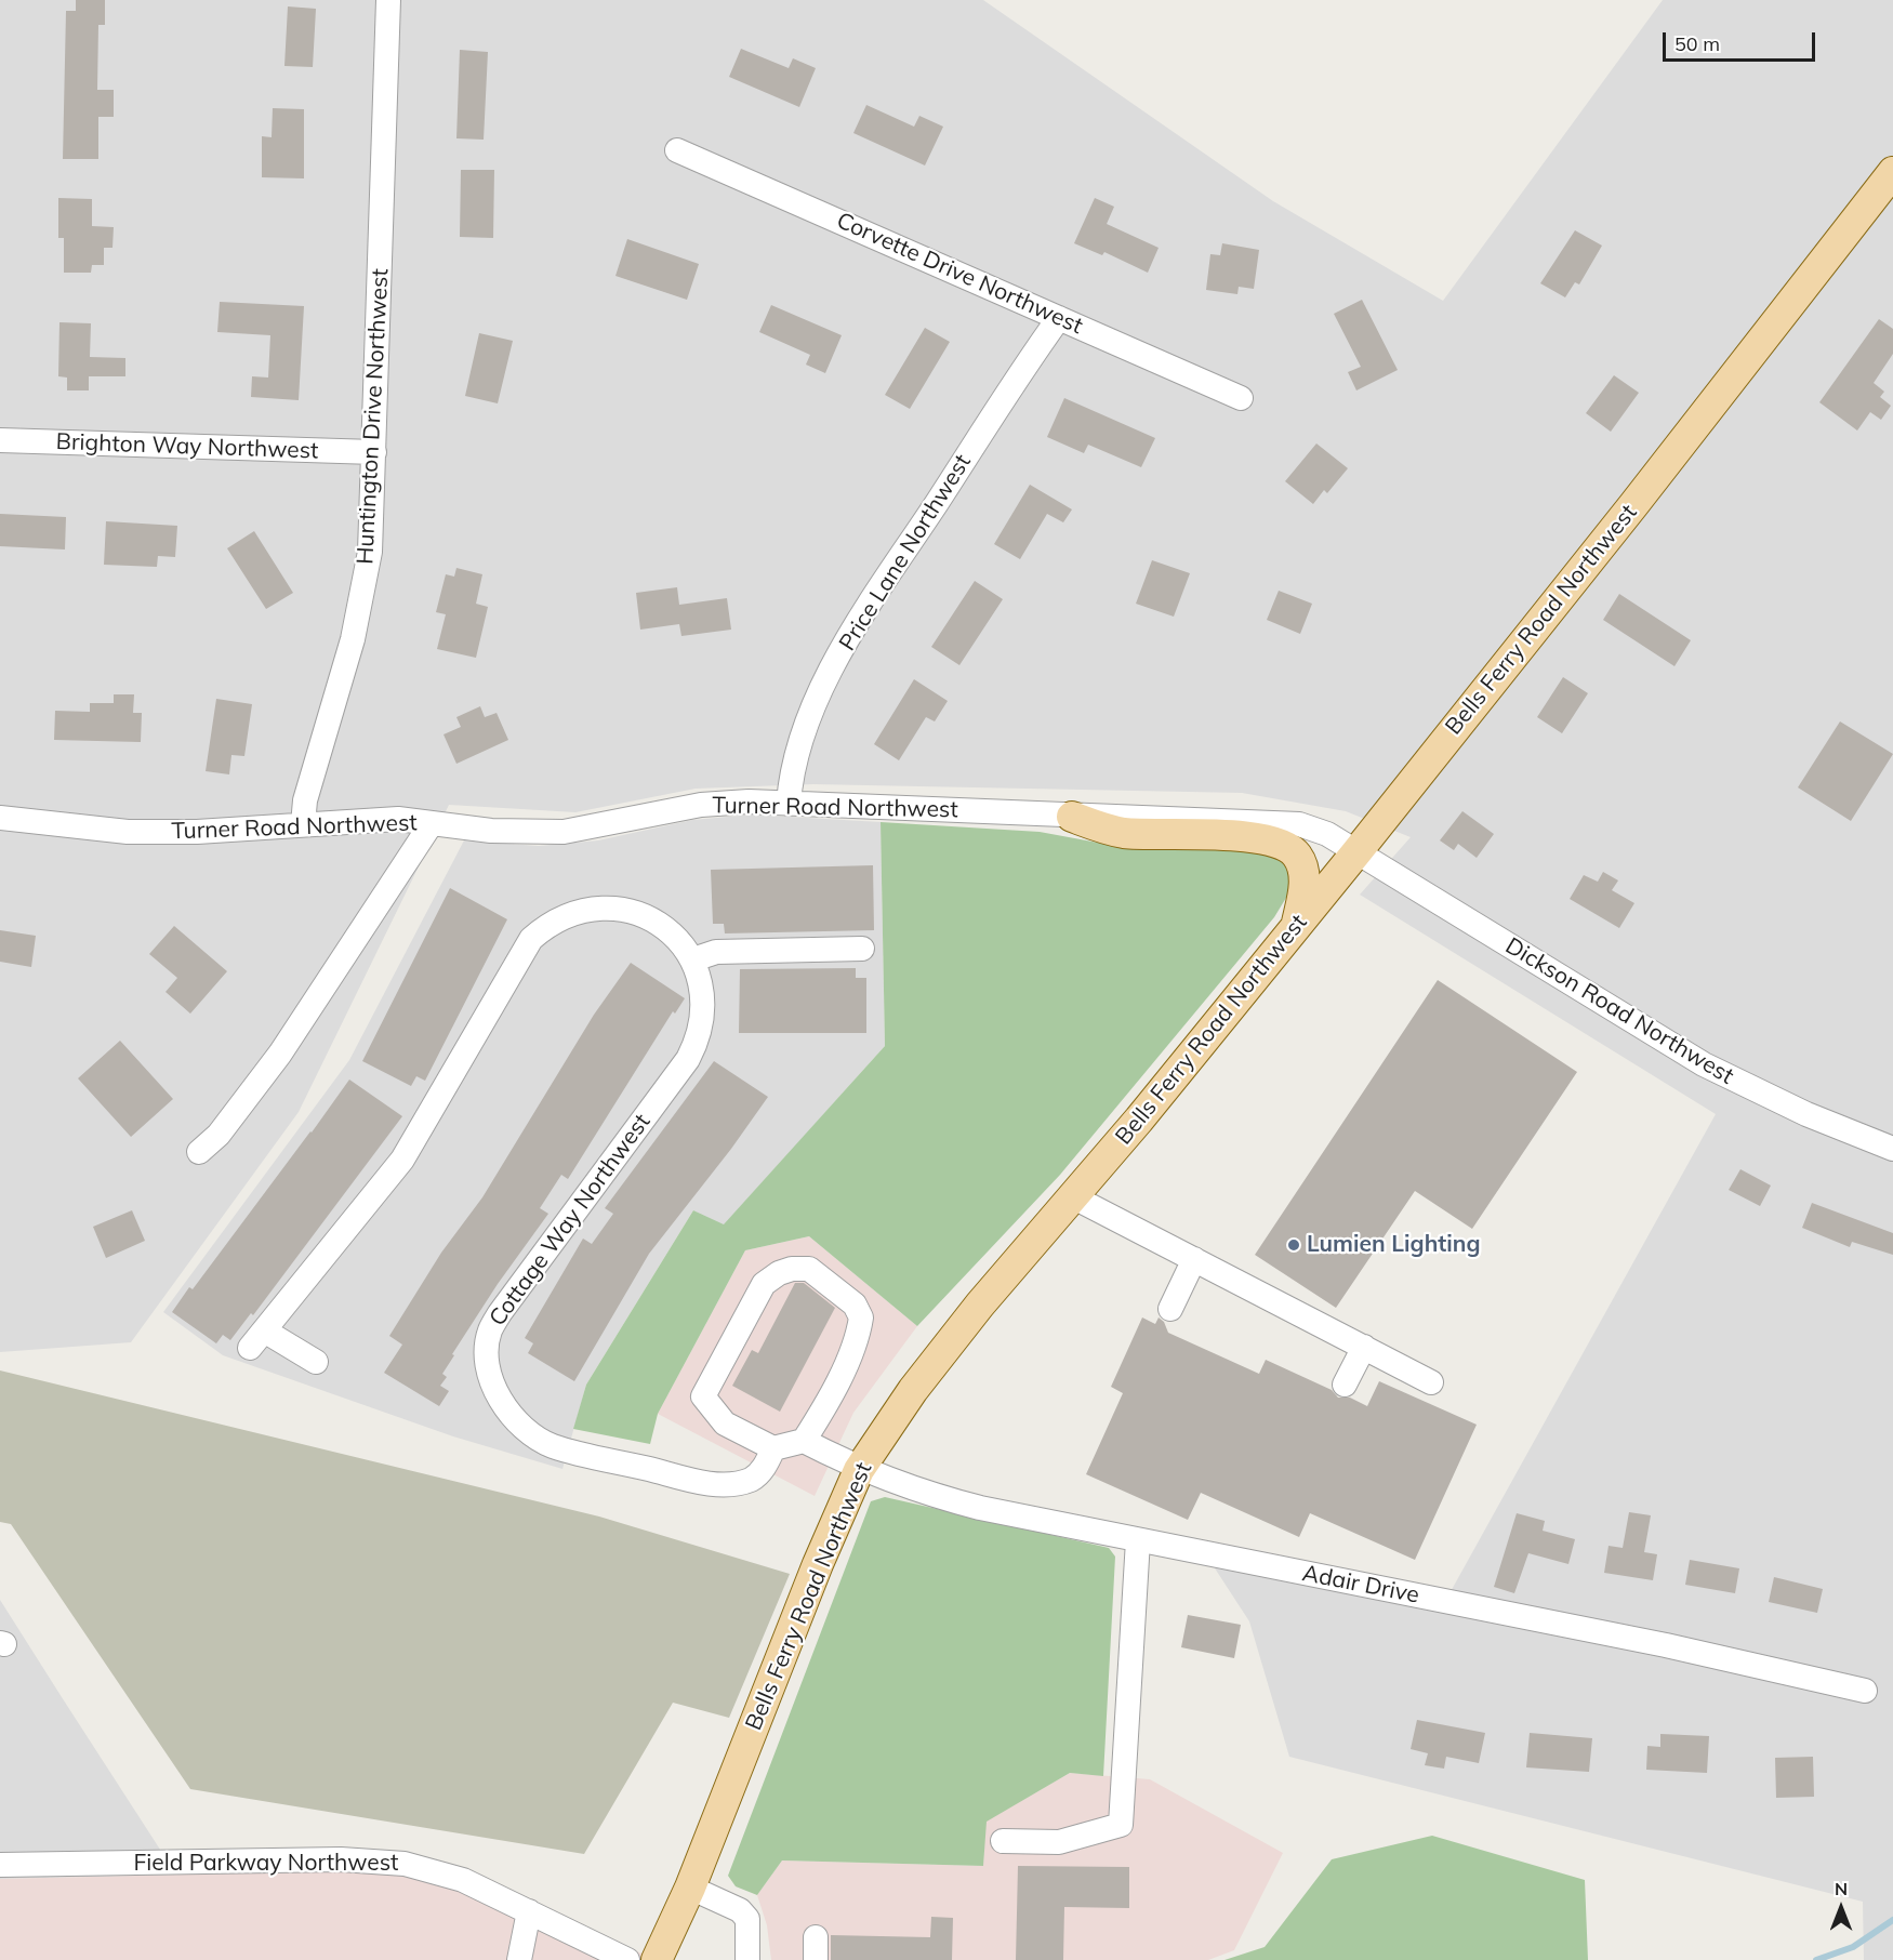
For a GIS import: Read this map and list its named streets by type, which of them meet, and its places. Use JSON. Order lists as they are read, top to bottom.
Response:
{
  "streets": {
    "main road": ["Bells Ferry Road Northwest"],
    "street": [
      "Corvette Drive Northwest",
      "Huntington Drive Northwest",
      "Brighton Way Northwest",
      "Price Lane Northwest",
      "Turner Road Northwest",
      "Dickson Road Northwest",
      "Cottage Way Northwest",
      "Adair Drive",
      "Field Parkway Northwest"
    ]
  },
  "crossings": [
    ["Corvette Drive Northwest", "Price Lane Northwest"],
    ["Huntington Drive Northwest", "Brighton Way Northwest"],
    ["Huntington Drive Northwest", "Turner Road Northwest"],
    ["Price Lane Northwest", "Turner Road Northwest"],
    ["Bells Ferry Road Northwest", "Turner Road Northwest"],
    ["Bells Ferry Road Northwest", "Dickson Road Northwest"],
    ["Bells Ferry Road Northwest", "Adair Drive"],
    ["Turner Road Northwest", "Dickson Road Northwest"]
  ],
  "places": ["Lumien Lighting"],
  "scale_bar": "50 m",
  "north": "top"
}
